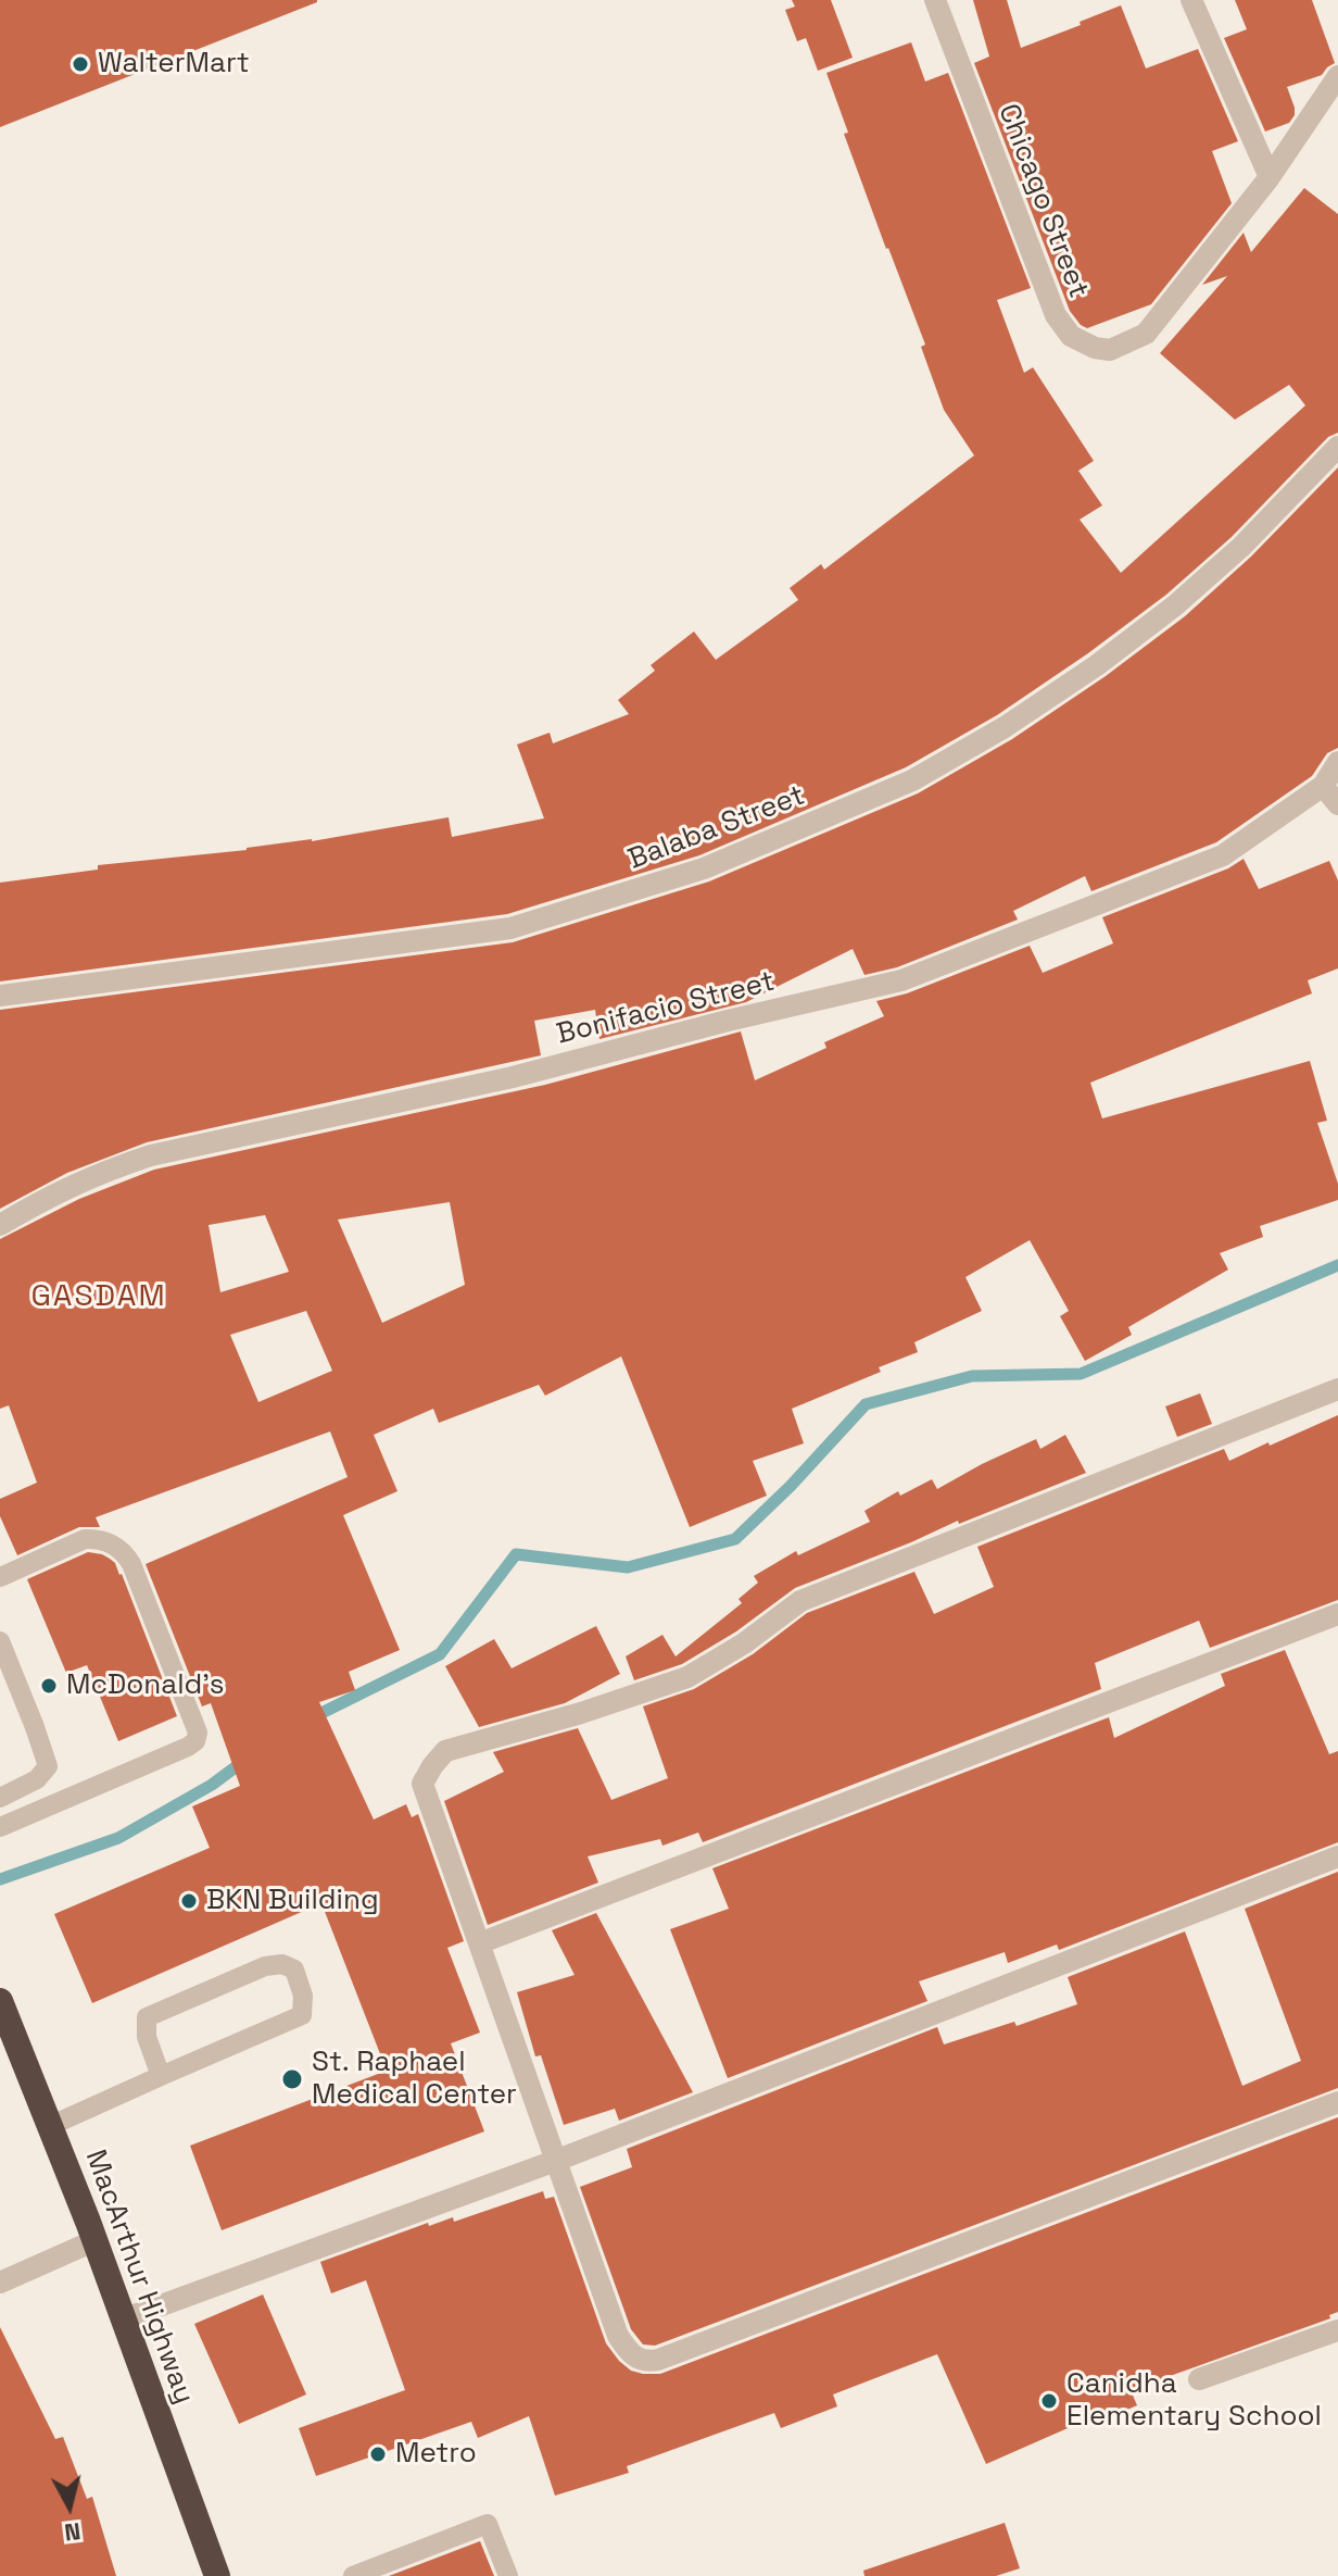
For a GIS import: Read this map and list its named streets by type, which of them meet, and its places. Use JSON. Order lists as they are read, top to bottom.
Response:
{
  "streets": {
    "highway": ["MacArthur Highway"],
    "street": ["Chicago Street", "Balaba Street", "Bonifacio Street"]
  },
  "districts": ["GASDAM"],
  "places": [
    "WalterMart",
    "McDonald's",
    "BKN Building",
    "St. Raphael Medical Center",
    "Canidha Elementary School",
    "Metro"
  ],
  "north": "bottom"
}
